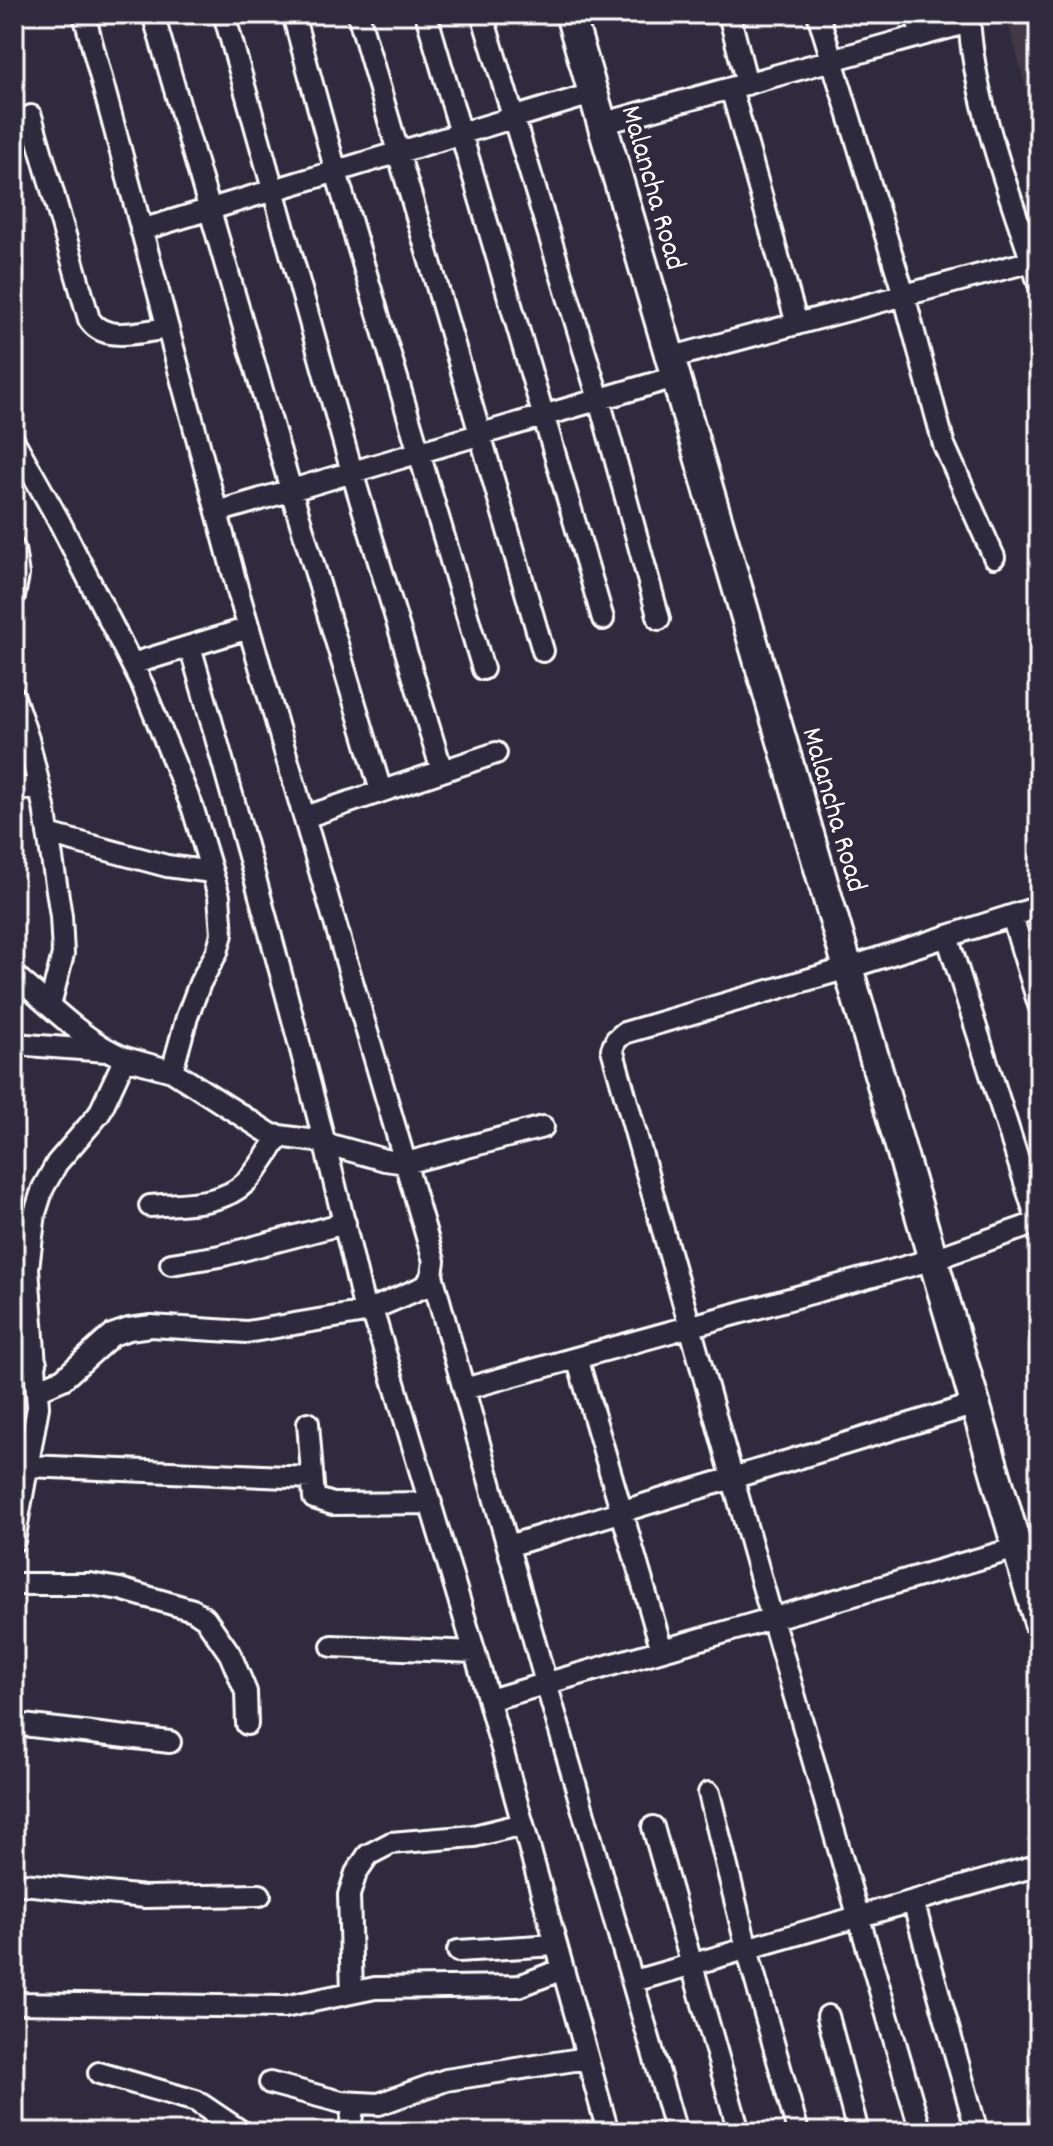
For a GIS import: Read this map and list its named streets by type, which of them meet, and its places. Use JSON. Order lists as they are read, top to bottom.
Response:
{
  "streets": {
    "main road": ["Malancha Road"]
  }
}
